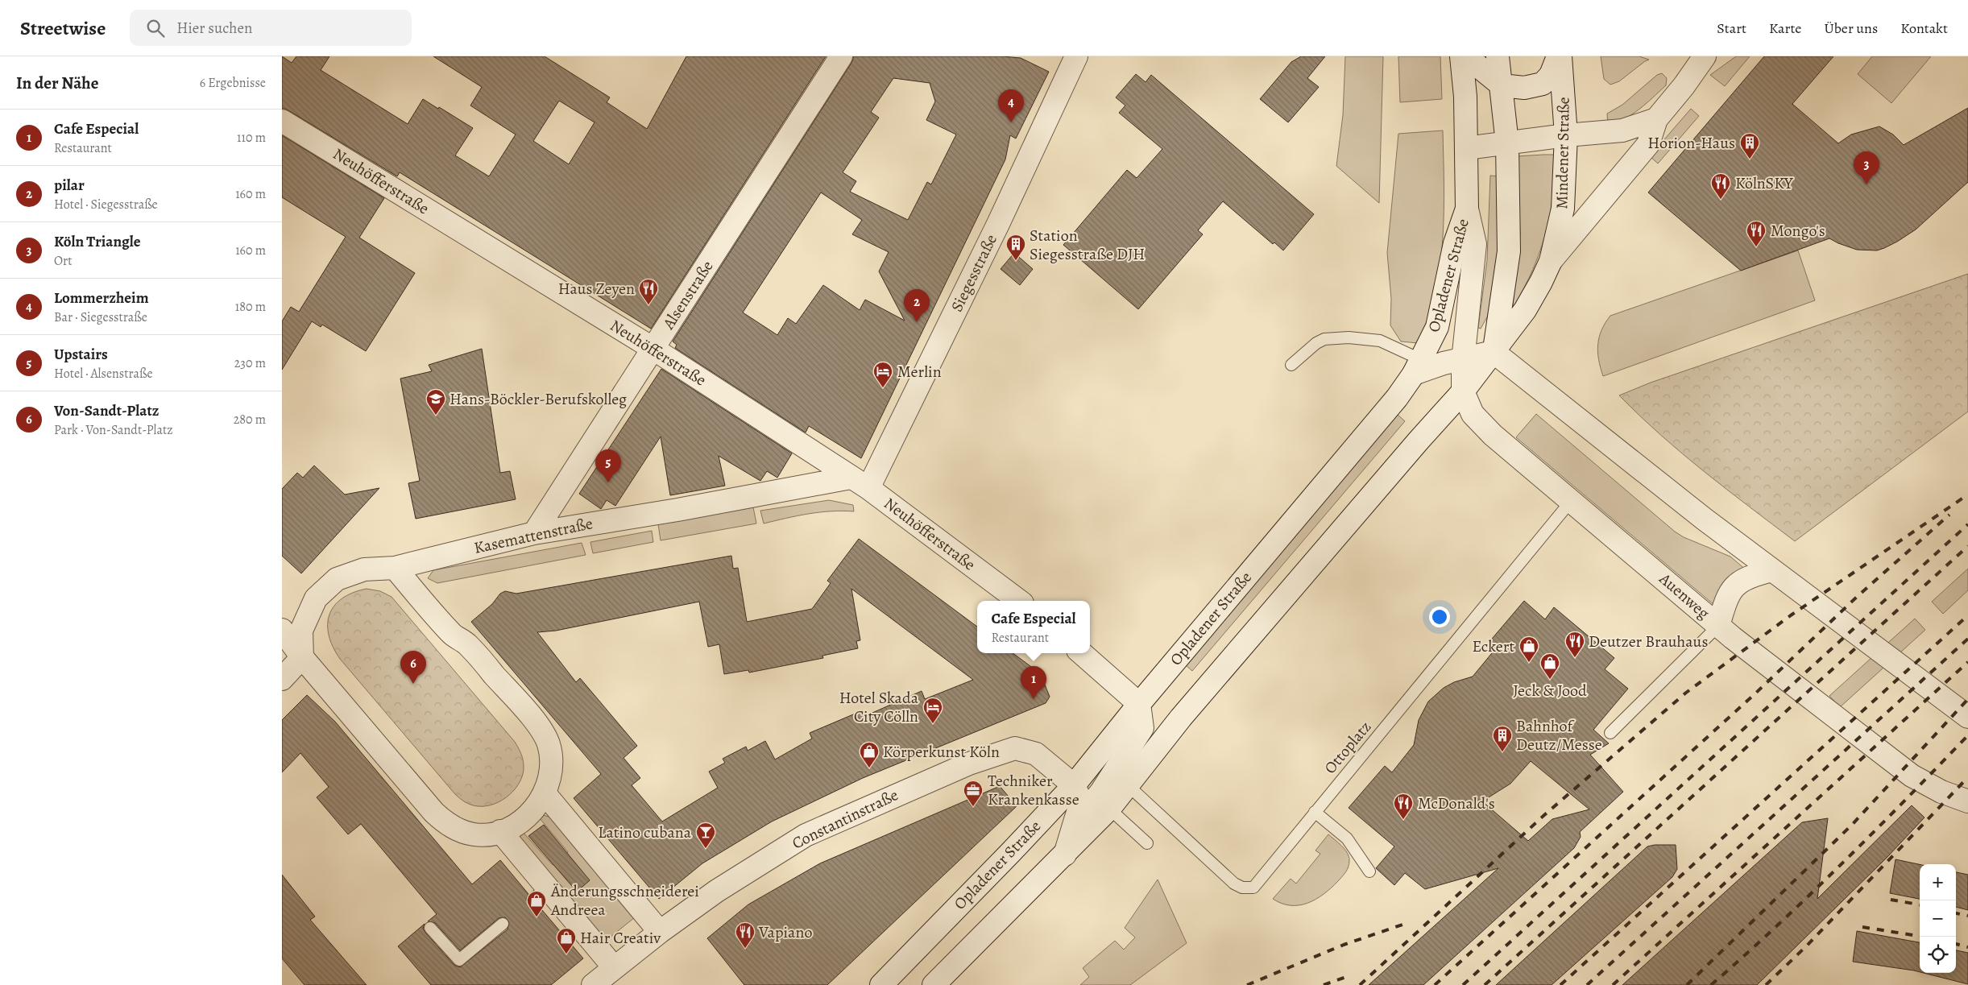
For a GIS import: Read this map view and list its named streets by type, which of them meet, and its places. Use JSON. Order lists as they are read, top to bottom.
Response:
{
  "streets": {
    "street": [
      "Mindener Straße",
      "Neuhöfferstraße",
      "Siegesstraße",
      "Opladener Straße",
      "Alsenstraße",
      "Kasemattenstraße",
      "Auenweg",
      "Constantinstraße"
    ],
    "lane": ["Ottoplatz"]
  },
  "crossings": [
    ["Mindener Straße", "Auenweg"],
    ["Neuhöfferstraße", "Siegesstraße"],
    ["Neuhöfferstraße", "Alsenstraße"],
    ["Neuhöfferstraße", "Kasemattenstraße"],
    ["Opladener Straße", "Constantinstraße"],
    ["Alsenstraße", "Kasemattenstraße"],
    ["Auenweg", "Ottoplatz"]
  ],
  "places": {
    "building": ["Horion-Haus", "Station Siegesstraße DJH", "Bahnhof Deutz/Messe"],
    "restaurant": [
      "KölnSKY",
      "Mongo's",
      "Haus Zeyen",
      "Deutzer Brauhaus",
      "McDonald's",
      "Vapiano"
    ],
    "hotel": ["Merlin", "Hotel Skada City Cölln"],
    "school or university": ["Hans-Böckler-Berufskolleg"],
    "shop": [
      "Eckert",
      "Jeck & Jood",
      "Körperkunst Köln",
      "Änderungsschneiderei Andreea",
      "Hair Creativ"
    ],
    "office": ["Techniker Krankenkasse"],
    "bar": ["Latino cubana"]
  },
  "page": {
    "header": "Streetwise",
    "search": "Hier suchen",
    "nav": [
      "Start",
      "Karte",
      "Über uns",
      "Kontakt"
    ],
    "heading": ["In der Nähe", "6 Ergebnisse"],
    "pins": [
      "4",
      "3",
      "2",
      "5",
      "6",
      "1"
    ],
    "list": [
      {
        "mark": "1",
        "name": "Cafe Especial",
        "note": "Restaurant",
        "value": "110 m"
      },
      {
        "mark": "2",
        "name": "pilar",
        "note": "Hotel · Siegesstraße",
        "value": "160 m"
      },
      {
        "mark": "3",
        "name": "Köln Triangle",
        "note": "Ort",
        "value": "160 m"
      },
      {
        "mark": "4",
        "name": "Lommerzheim",
        "note": "Bar · Siegesstraße",
        "value": "180 m"
      },
      {
        "mark": "5",
        "name": "Upstairs",
        "note": "Hotel · Alsenstraße",
        "value": "230 m"
      },
      {
        "mark": "6",
        "name": "Von-Sandt-Platz",
        "note": "Park · Von-Sandt-Platz",
        "value": "280 m"
      }
    ],
    "popup": ["Cafe Especial", "Restaurant"],
    "map_buttons": ["+", "−"]
  }
}
